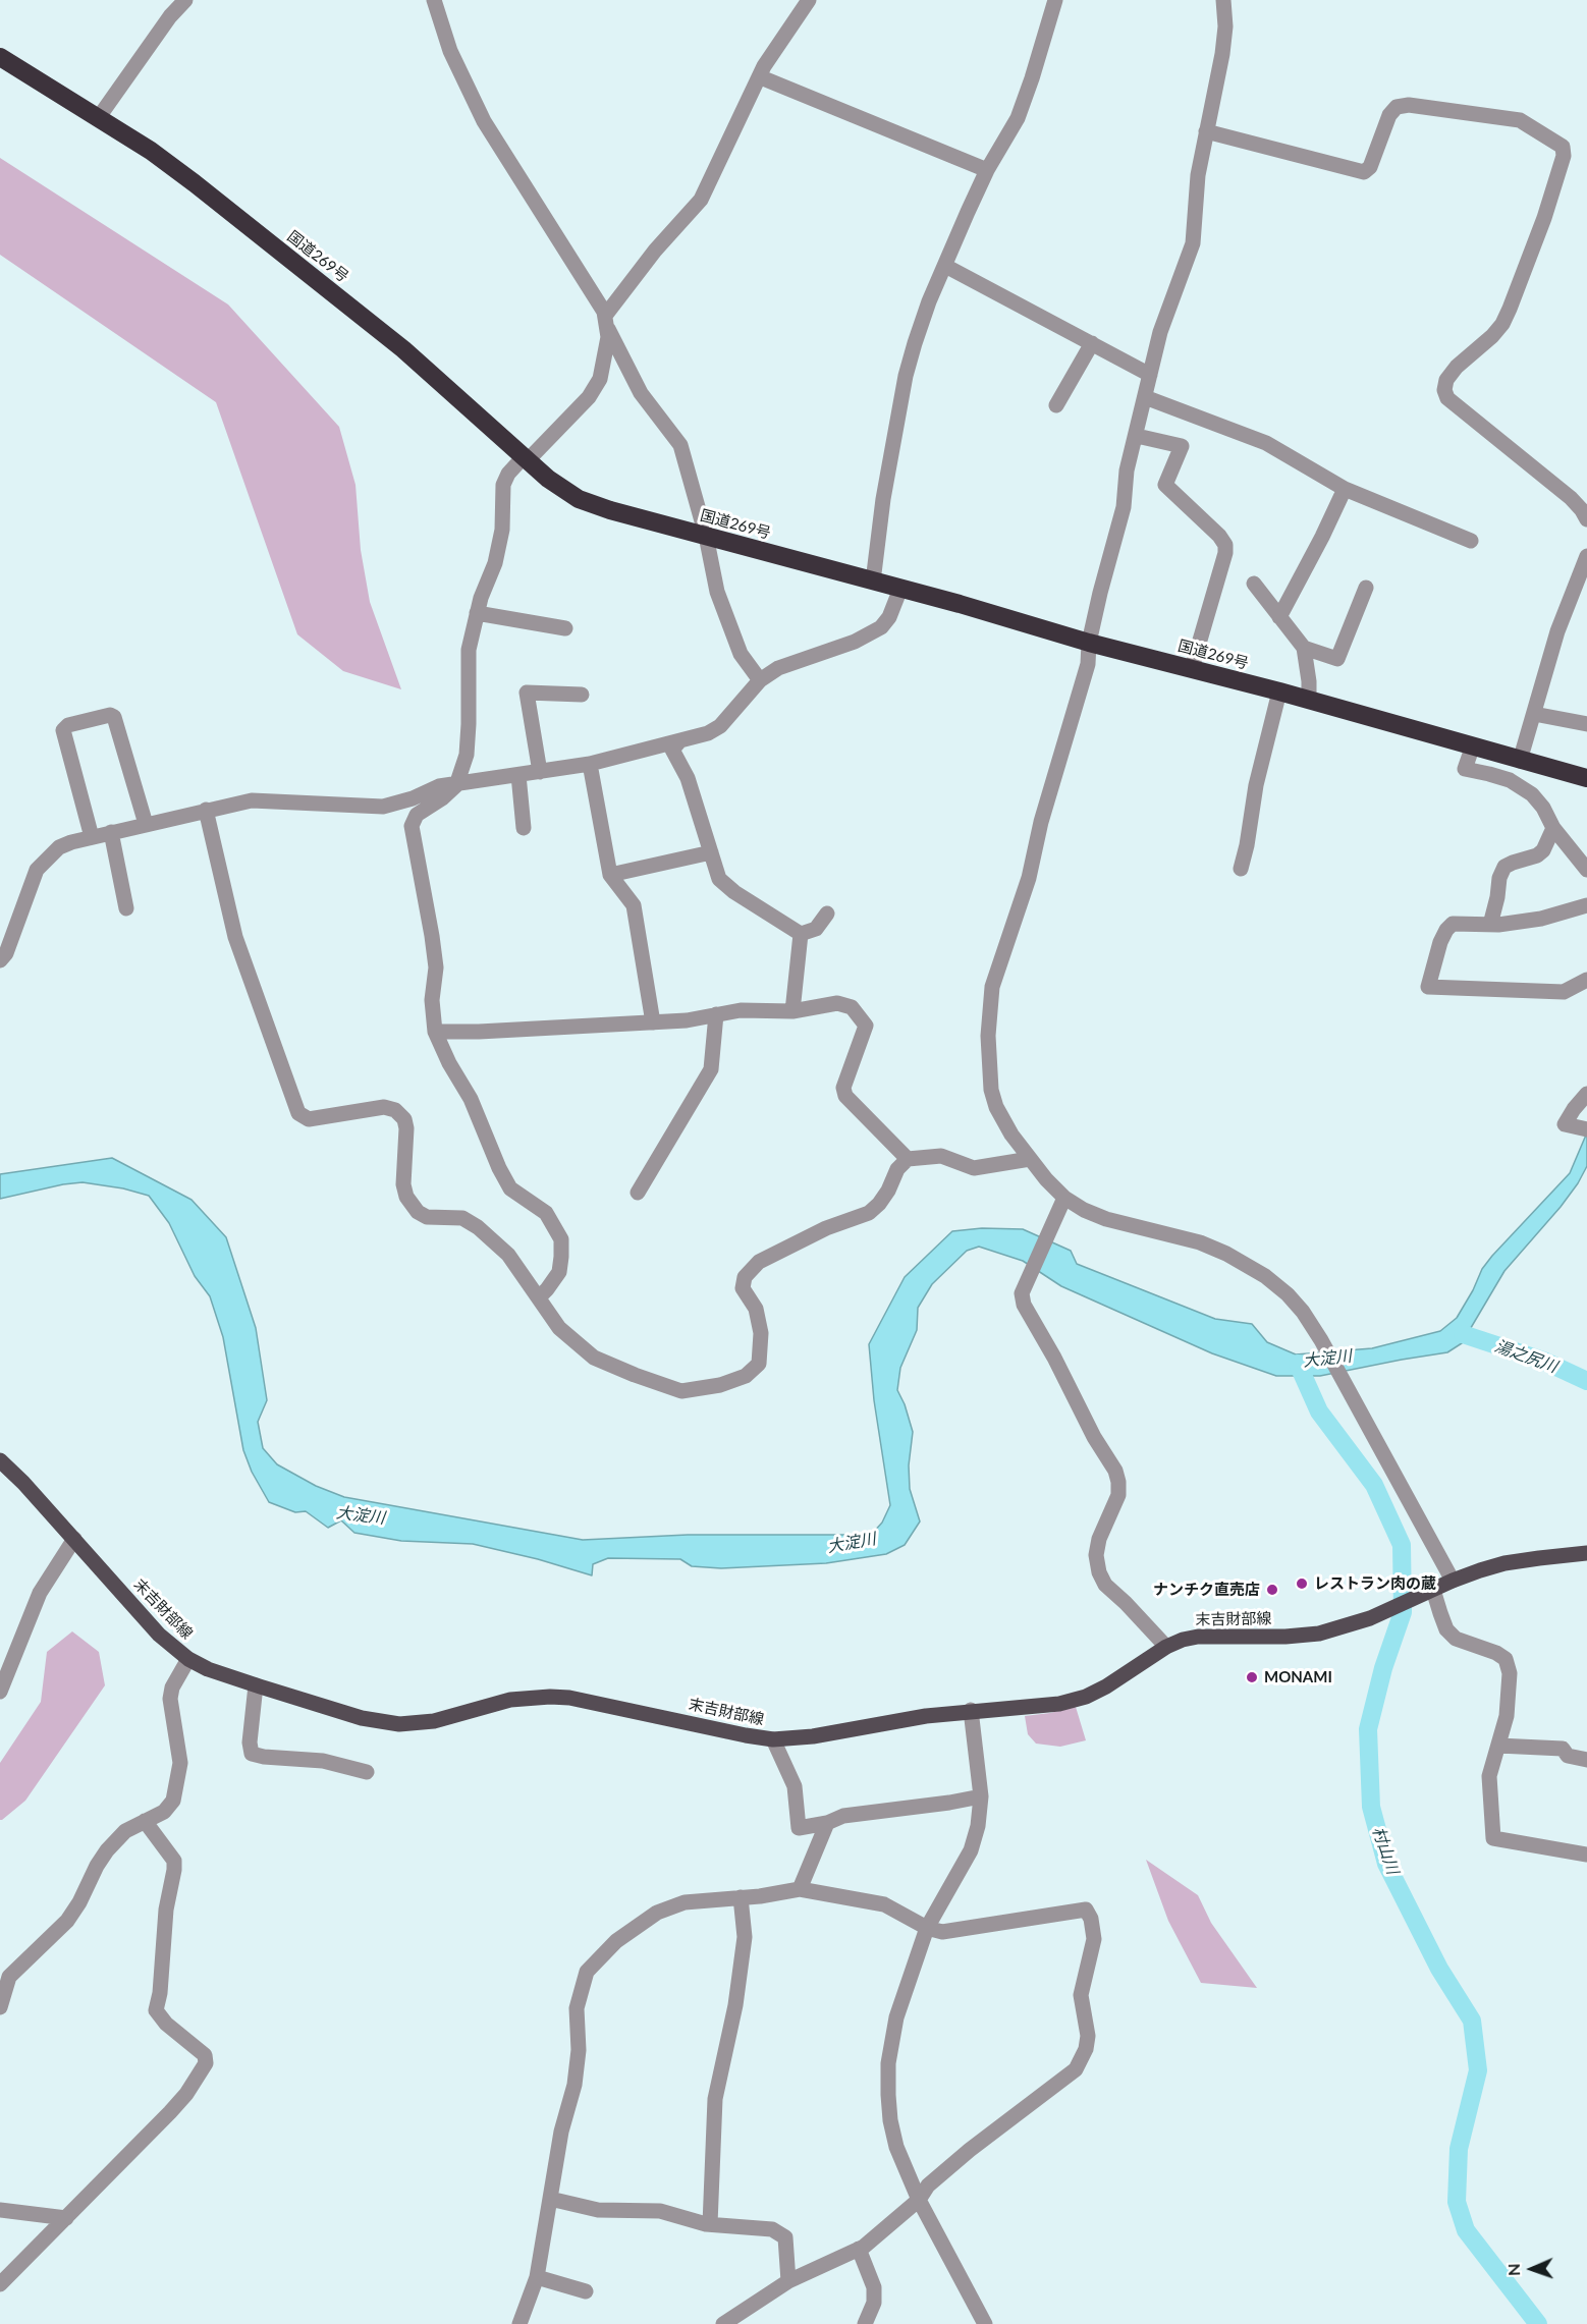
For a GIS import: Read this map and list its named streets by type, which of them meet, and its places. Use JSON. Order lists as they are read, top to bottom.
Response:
{
  "streets": {
    "highway": ["国道269号"],
    "main road": ["末吉財部線"]
  },
  "water": ["湯之尻川", "大淀川", "村山川"],
  "places": ["レストラン肉の蔵", "ナンチク直売店", "MONAMI"],
  "north": "left"
}
